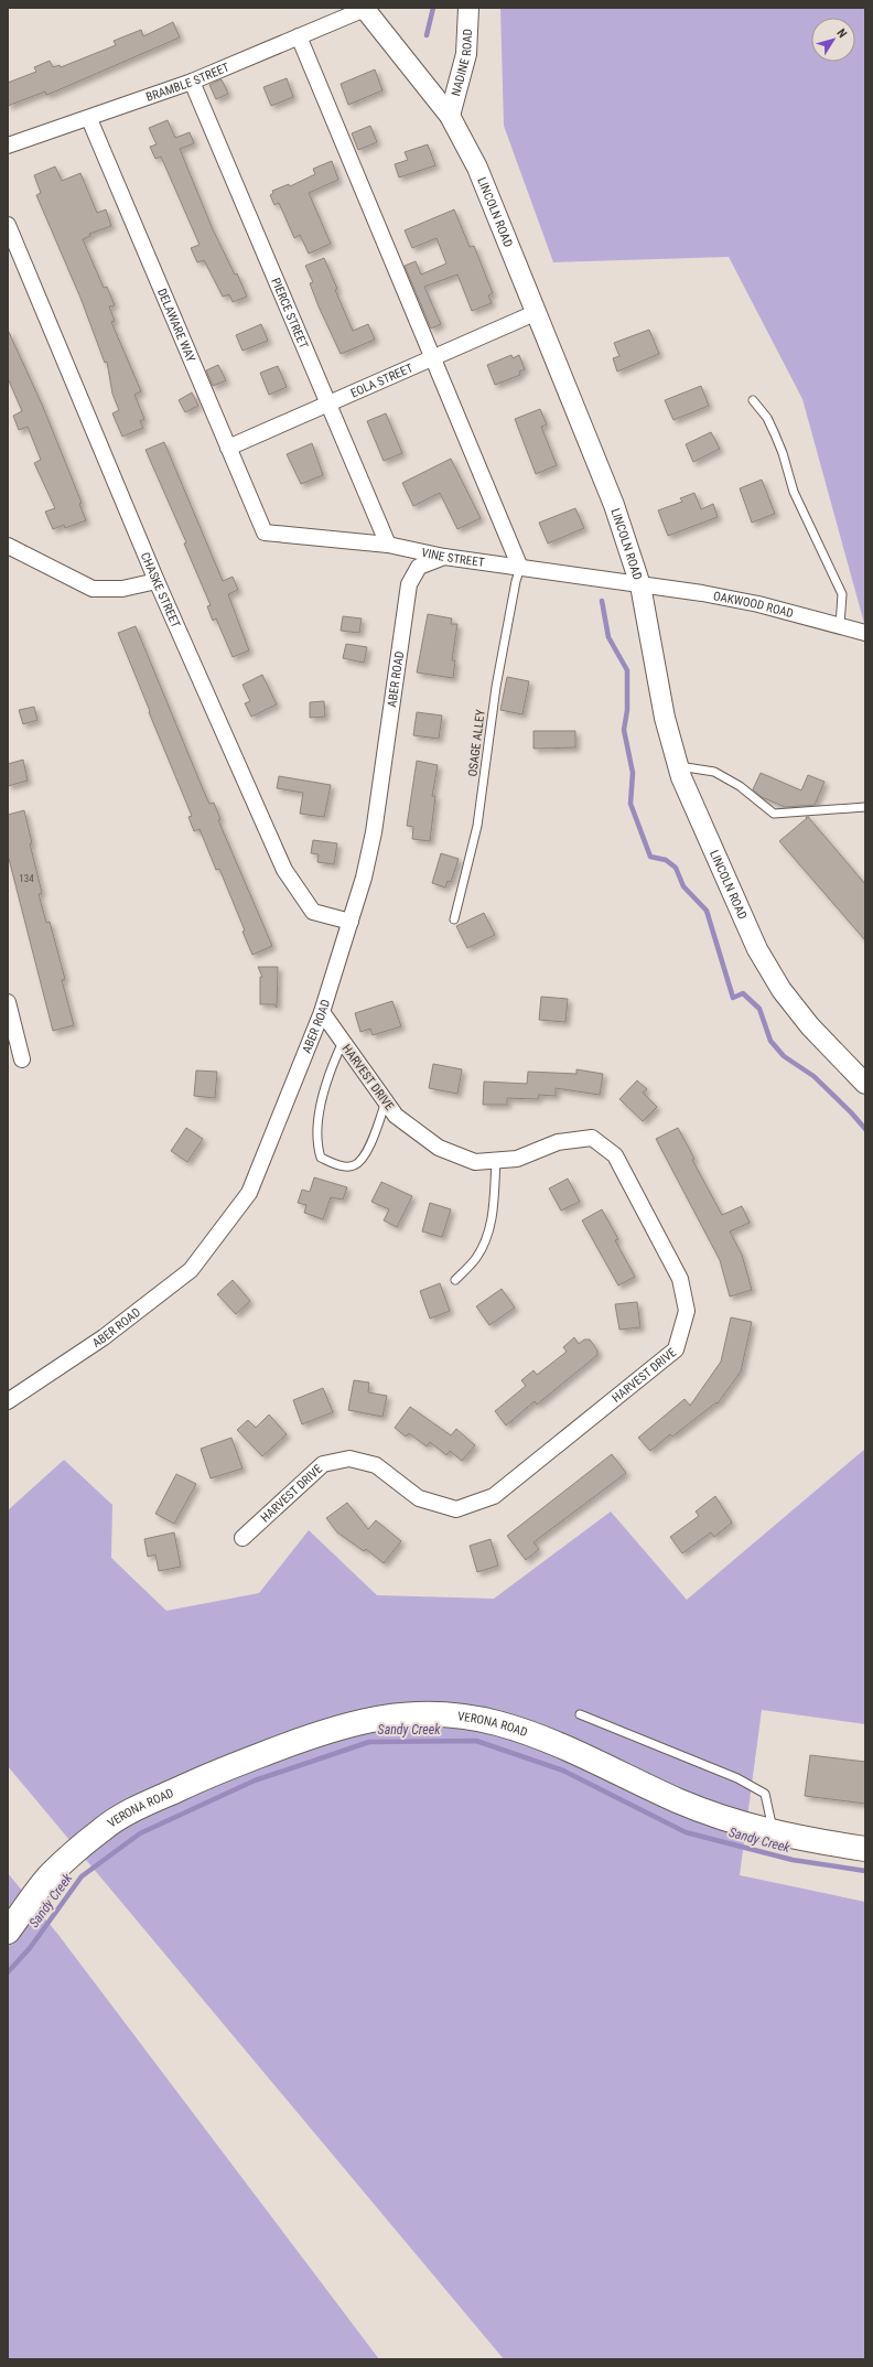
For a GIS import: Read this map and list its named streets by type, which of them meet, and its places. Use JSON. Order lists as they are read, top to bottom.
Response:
{
  "streets": {
    "main road": ["VERONA ROAD"],
    "street": [
      "NADINE ROAD",
      "BRAMBLE STREET",
      "LINCOLN ROAD",
      "PIERCE STREET",
      "DELAWARE WAY",
      "EOLA STREET",
      "VINE STREET",
      "CHASKE STREET",
      "OAKWOOD ROAD",
      "ABER ROAD",
      "HARVEST DRIVE"
    ],
    "lane": ["OSAGE ALLEY"]
  },
  "crossings": [
    ["NADINE ROAD", "LINCOLN ROAD"],
    ["BRAMBLE STREET", "LINCOLN ROAD"],
    ["BRAMBLE STREET", "PIERCE STREET"],
    ["BRAMBLE STREET", "DELAWARE WAY"],
    ["LINCOLN ROAD", "EOLA STREET"],
    ["LINCOLN ROAD", "VINE STREET"],
    ["LINCOLN ROAD", "OAKWOOD ROAD"],
    ["PIERCE STREET", "EOLA STREET"],
    ["PIERCE STREET", "VINE STREET"],
    ["DELAWARE WAY", "EOLA STREET"],
    ["DELAWARE WAY", "VINE STREET"],
    ["VINE STREET", "OAKWOOD ROAD"],
    ["VINE STREET", "ABER ROAD"],
    ["VINE STREET", "OSAGE ALLEY"],
    ["CHASKE STREET", "ABER ROAD"],
    ["ABER ROAD", "HARVEST DRIVE"]
  ],
  "water": ["Sandy Creek"],
  "house_numbers": ["134"],
  "north": "top right"
}
